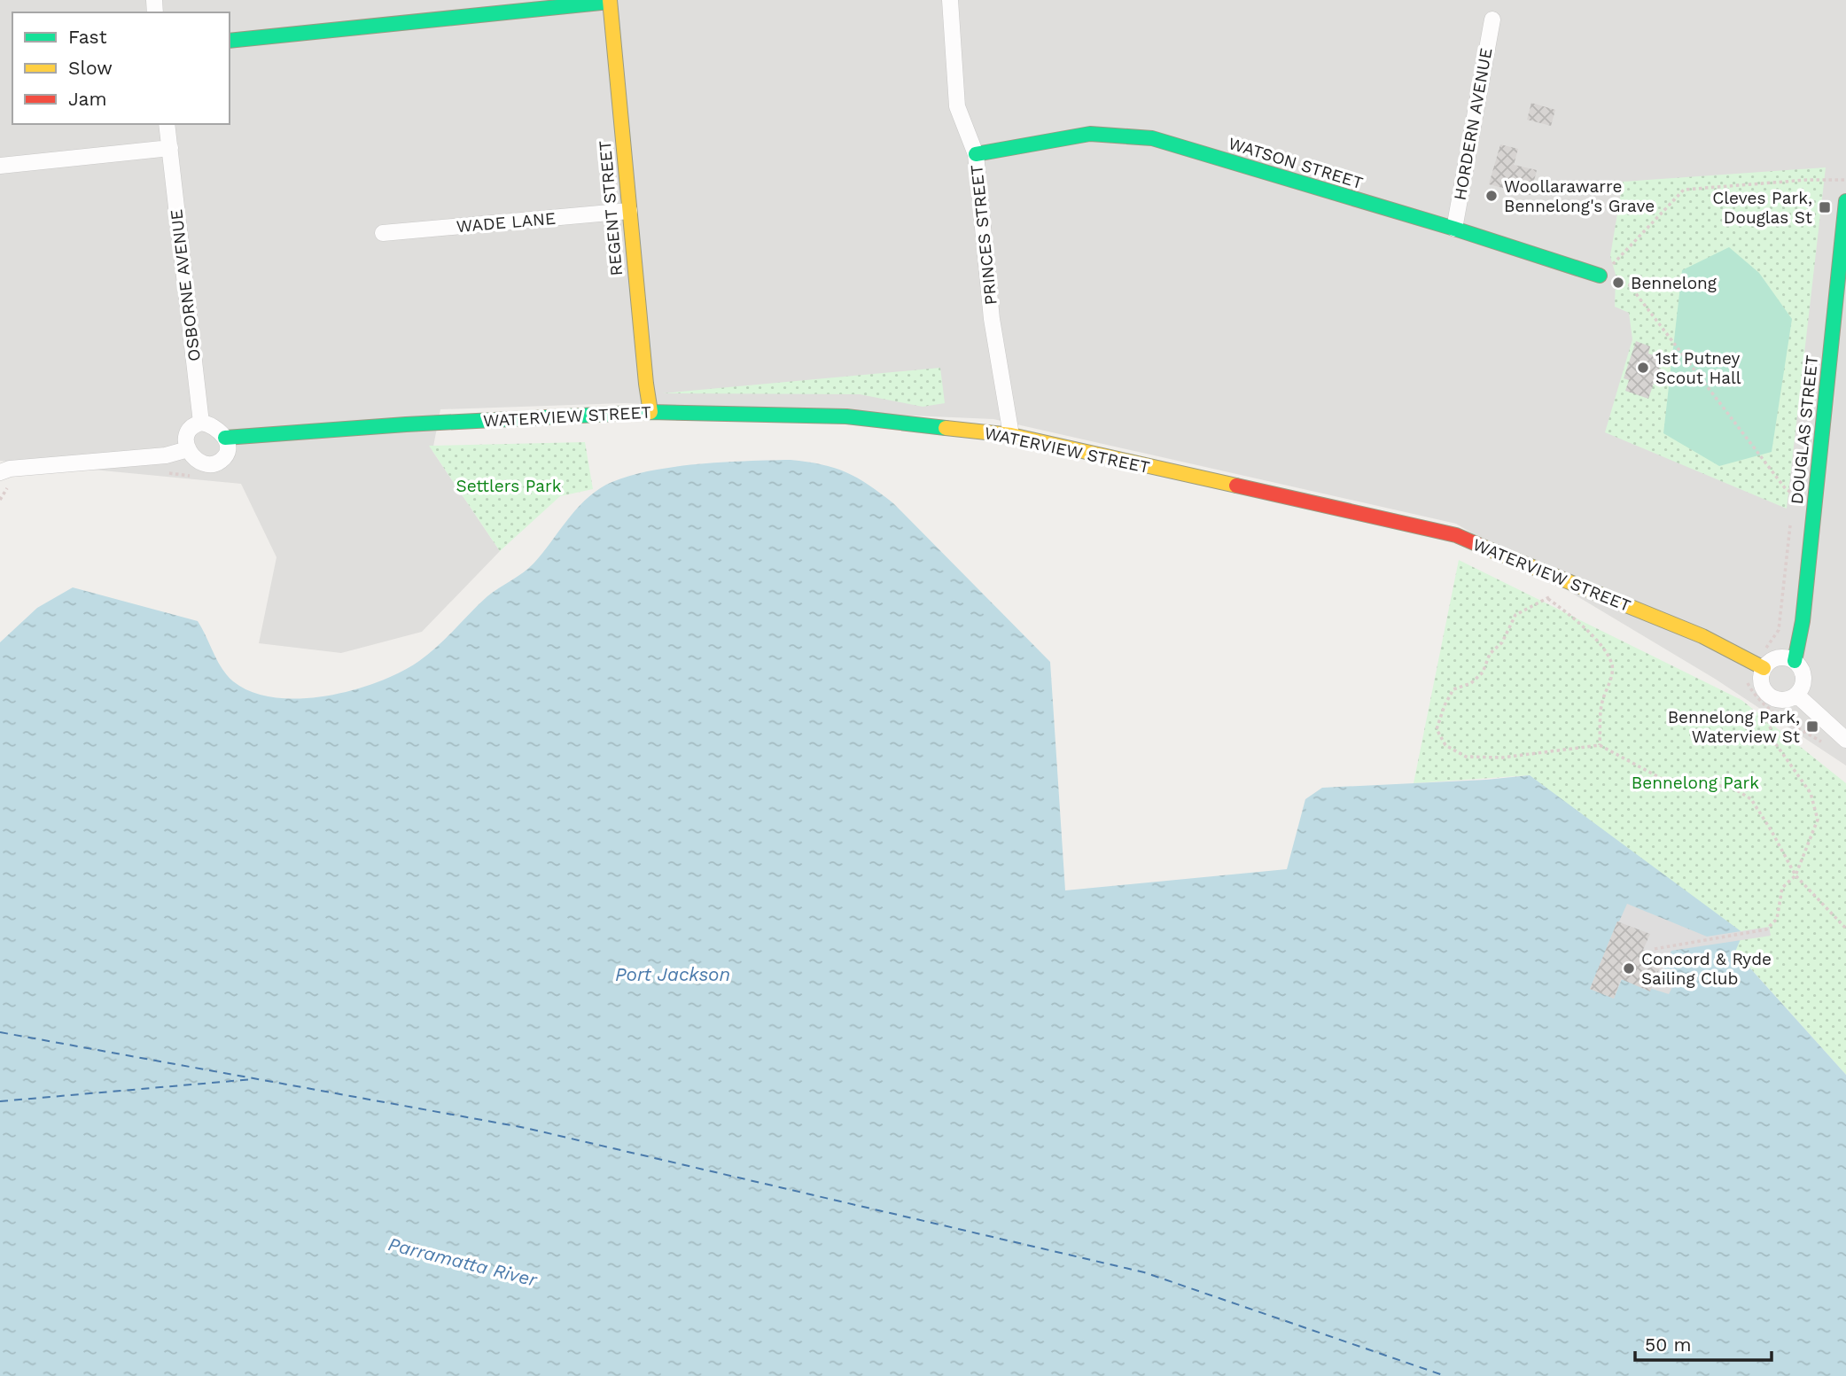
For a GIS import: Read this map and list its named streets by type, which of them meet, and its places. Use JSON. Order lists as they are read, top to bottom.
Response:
{
  "streets": {
    "street": [
      "HORDERN AVENUE",
      "WATSON STREET",
      "REGENT STREET",
      "WADE LANE",
      "PRINCES STREET",
      "OSBORNE AVENUE",
      "WATERVIEW STREET",
      "DOUGLAS STREET"
    ]
  },
  "crossings": [
    ["HORDERN AVENUE", "WATSON STREET"],
    ["WATSON STREET", "PRINCES STREET"],
    ["REGENT STREET", "WADE LANE"],
    ["REGENT STREET", "WATERVIEW STREET"],
    ["PRINCES STREET", "WATERVIEW STREET"],
    ["OSBORNE AVENUE", "WATERVIEW STREET"],
    ["WATERVIEW STREET", "DOUGLAS STREET"]
  ],
  "water": ["Port Jackson", "Parramatta River"],
  "parks": ["Settlers Park", "Bennelong Park"],
  "places": {
    "other": [
      "Woollarawarre Bennelong's Grave",
      "Bennelong",
      "1st Putney Scout Hall",
      "Concord & Ryde Sailing Club"
    ],
    "transit": ["Cleves Park, Douglas St", "Bennelong Park, Waterview St"]
  },
  "legend": ["Fast", "Slow", "Jam"],
  "scale_bar": "50 m"
}
